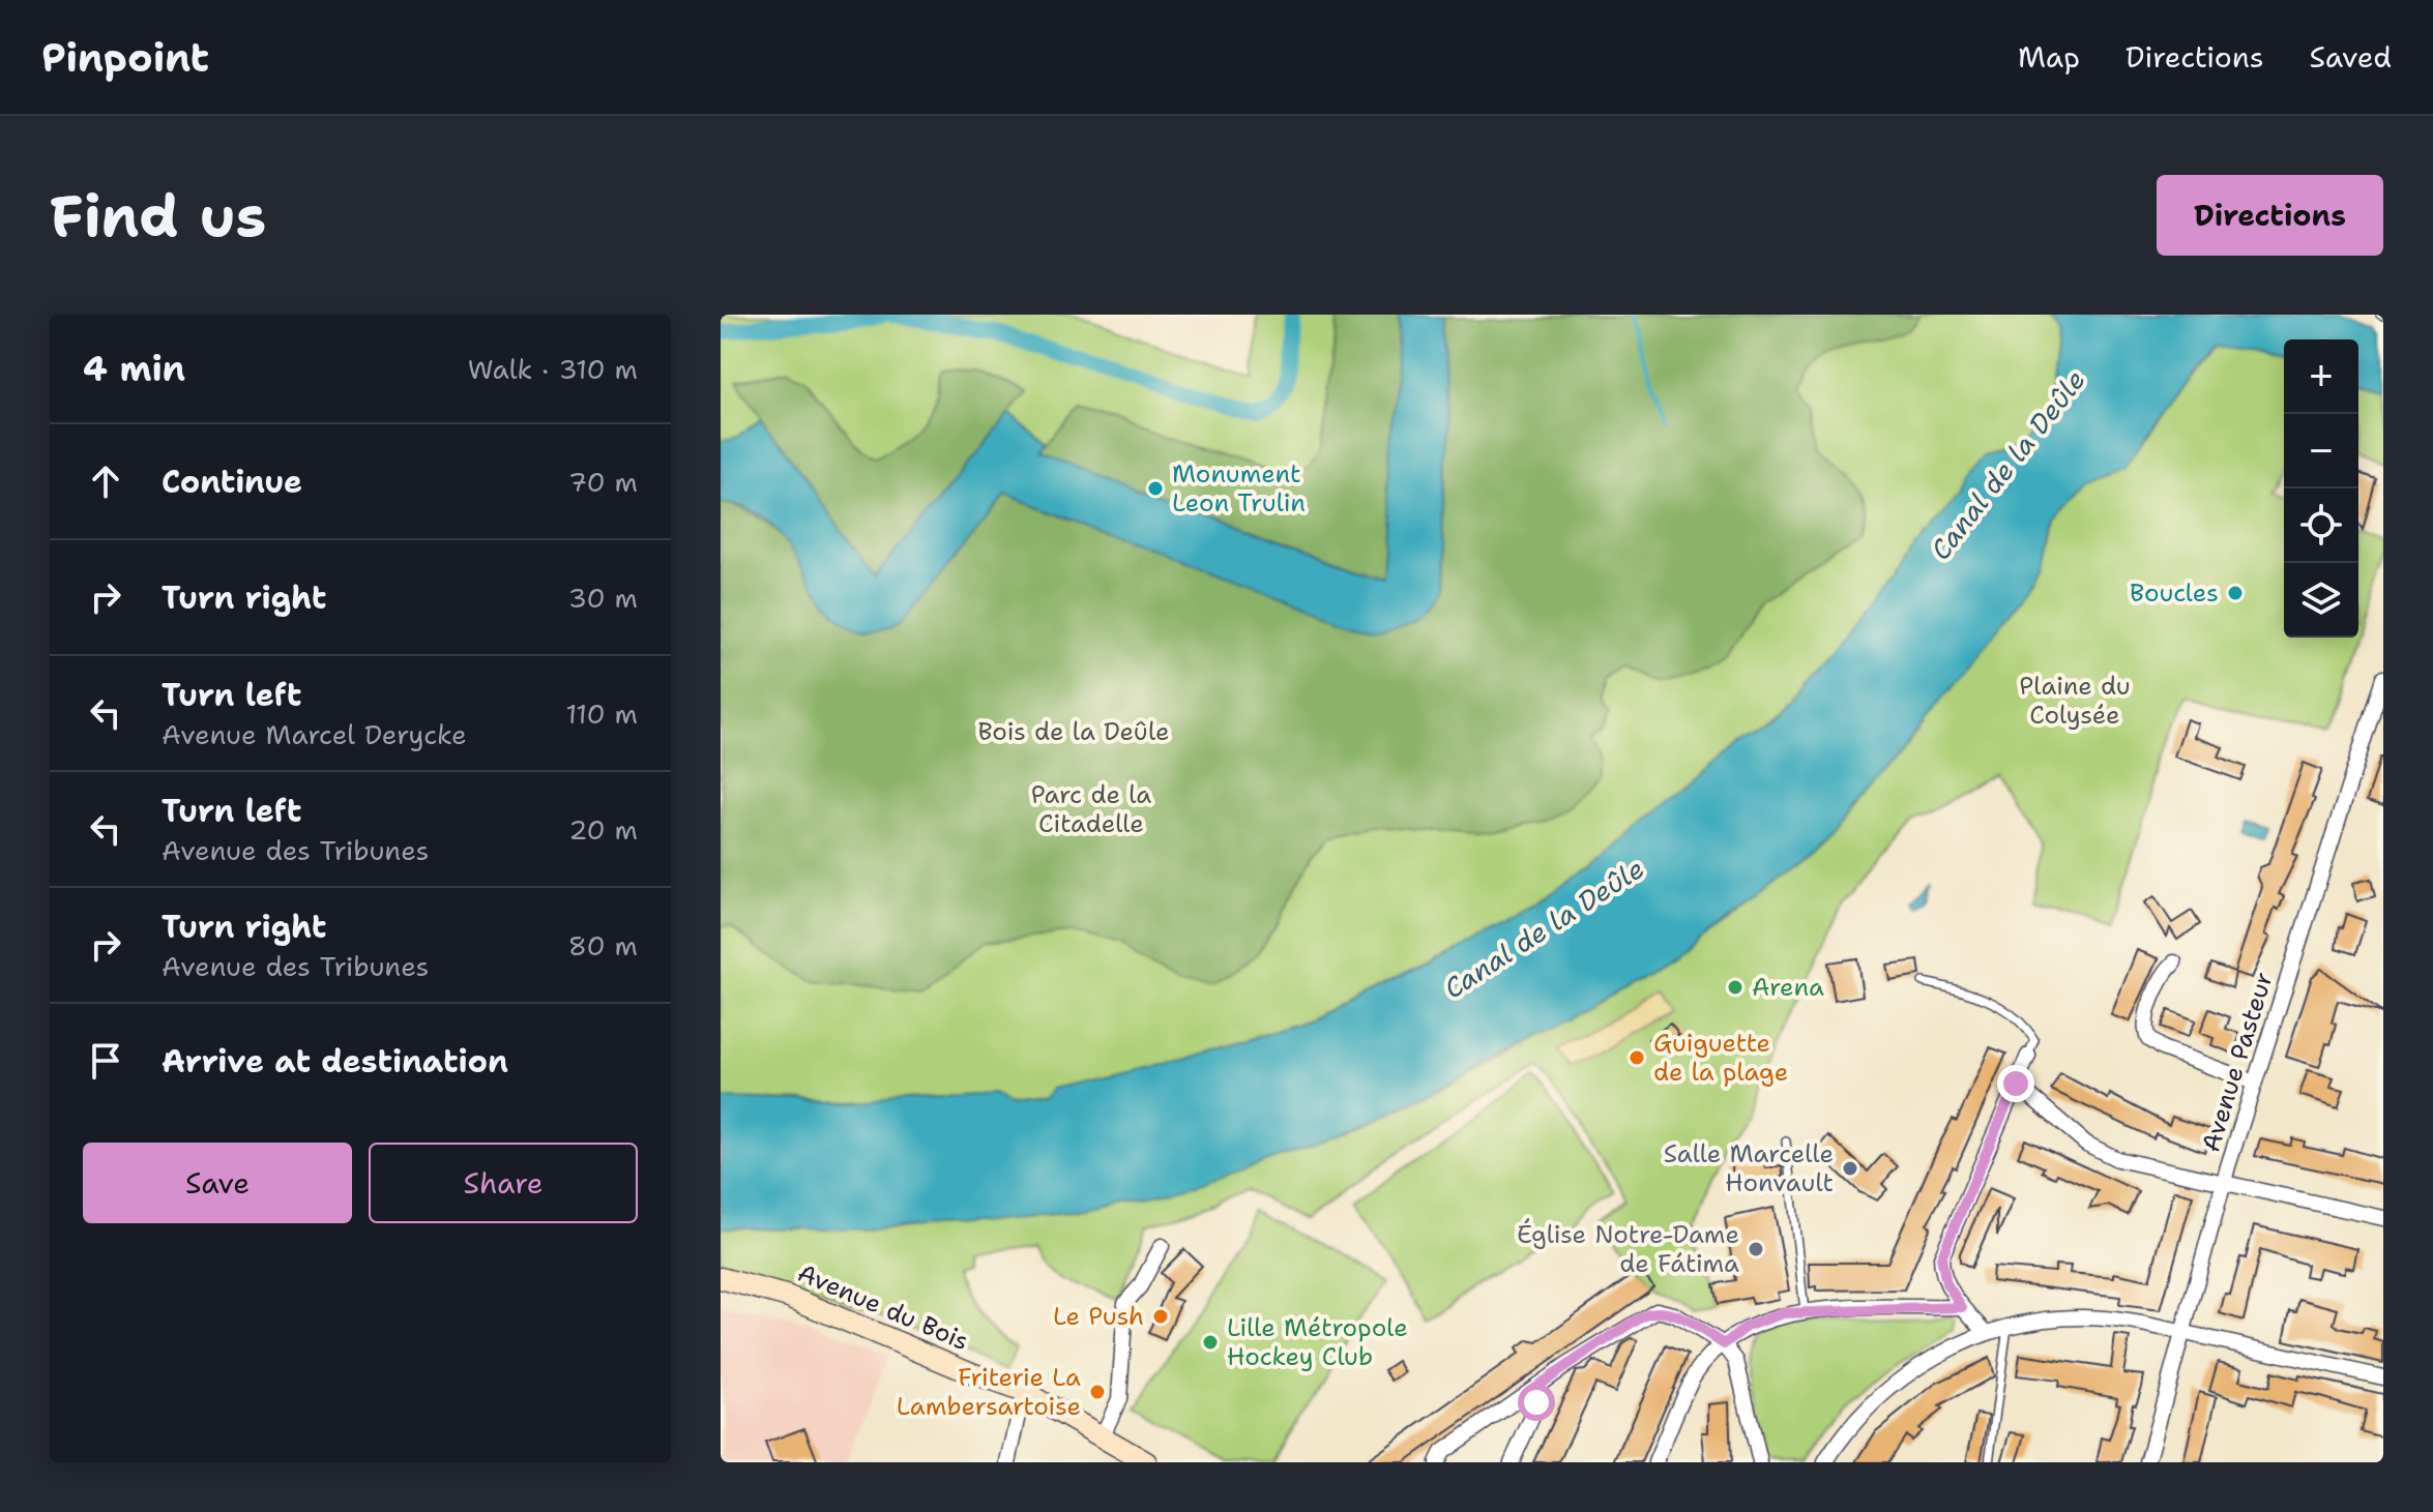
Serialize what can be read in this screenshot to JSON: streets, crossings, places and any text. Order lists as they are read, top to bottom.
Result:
{
  "streets": {
    "street": ["Avenue Pasteur", "Avenue du Bois"]
  },
  "water": ["Canal de la Deûle"],
  "parks": ["Plaine du Colysée", "Bois de la Deûle", "Parc de la Citadelle"],
  "places": [
    "Monument Leon Trulin",
    "Boucles",
    "Arena",
    "Guiguette de la plage",
    "Salle Marcelle Honvault",
    "Église Notre-Dame de Fátima",
    "Le Push",
    "Lille Métropole Hockey Club",
    "Friterie La Lambersartoise"
  ],
  "page": {
    "header": "Pinpoint",
    "nav": ["Map", "Directions", "Saved"],
    "buttons": [
      "Directions",
      ["Save", "Share"]
    ],
    "title": "Find us",
    "heading": ["4 min", "Walk · 310 m"],
    "map_buttons": ["+", "−"],
    "list": [
      ["Continue", "70 m"],
      ["Turn right", "30 m"],
      ["Turn left", "Avenue Marcel Derycke", "110 m"],
      ["Turn left", "Avenue des Tribunes", "20 m"],
      ["Turn right", "Avenue des Tribunes", "80 m"],
      "Arrive at destination"
    ]
  }
}
